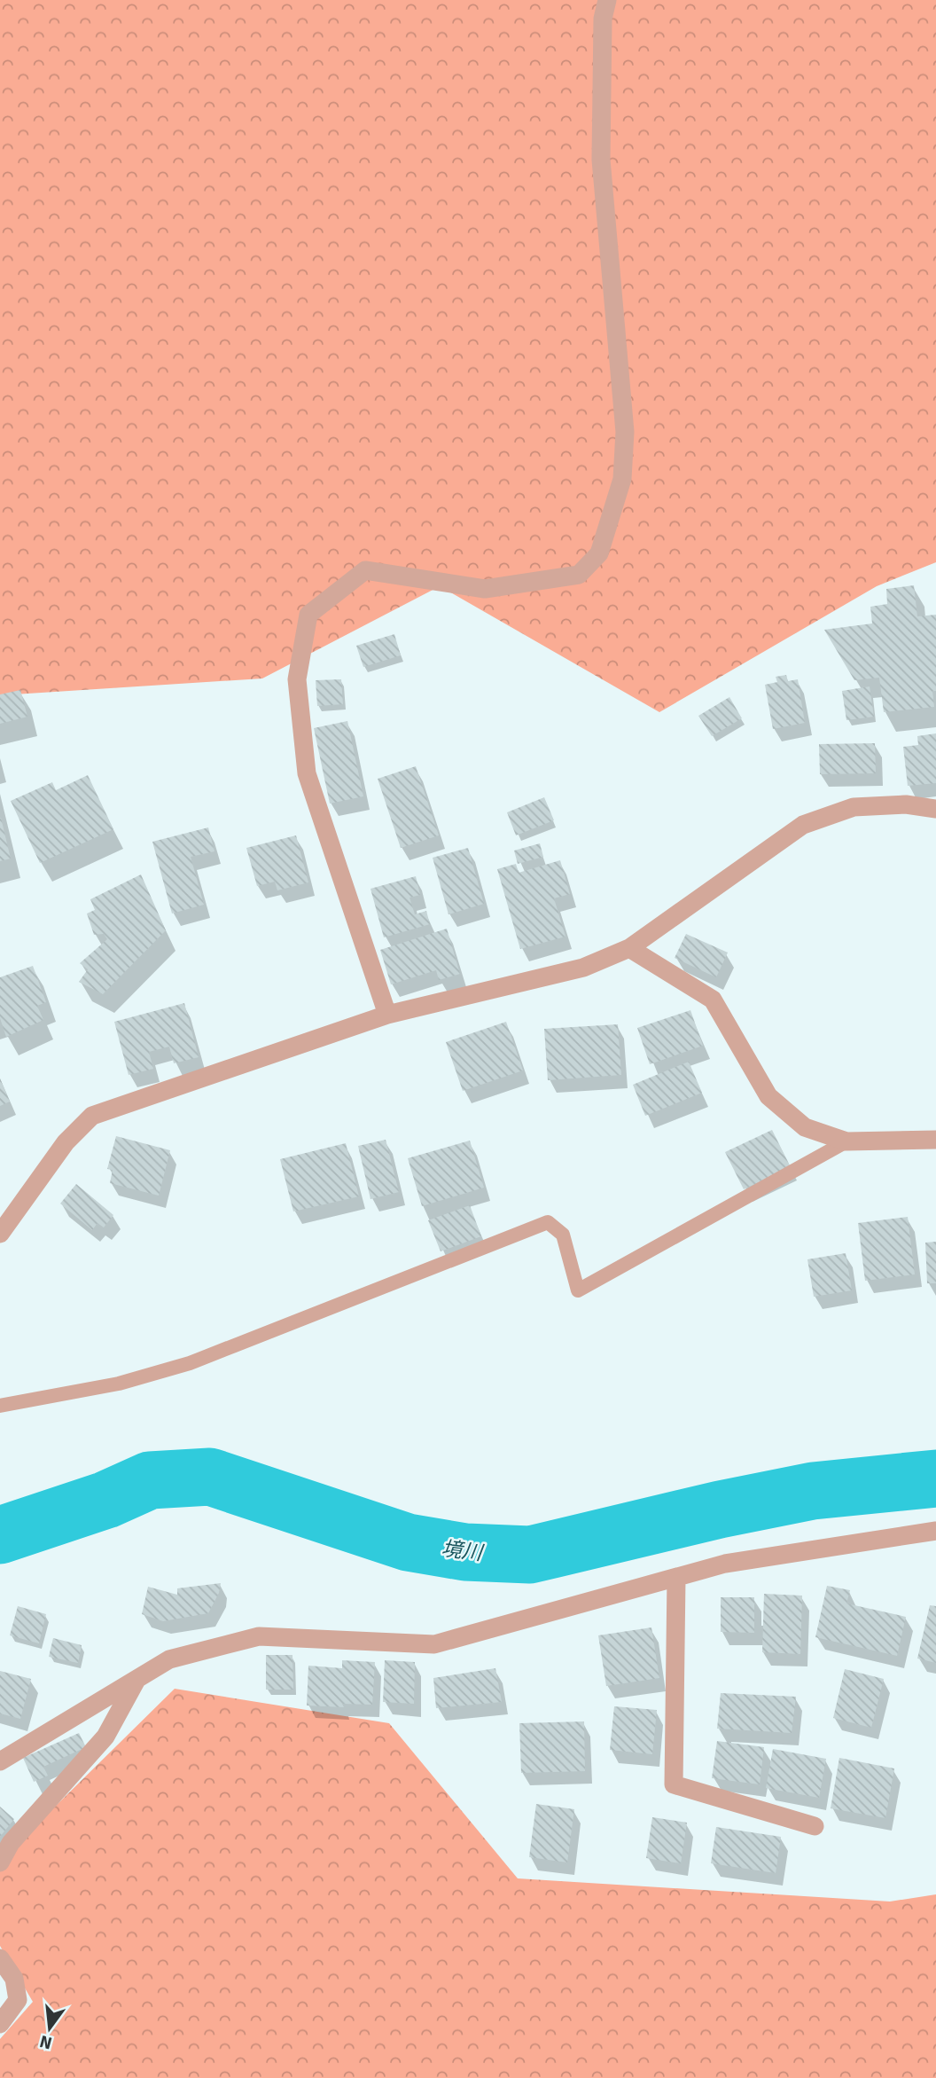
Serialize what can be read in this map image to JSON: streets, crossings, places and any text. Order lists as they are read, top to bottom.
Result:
{
  "water": ["境川"],
  "north": "bottom"
}
